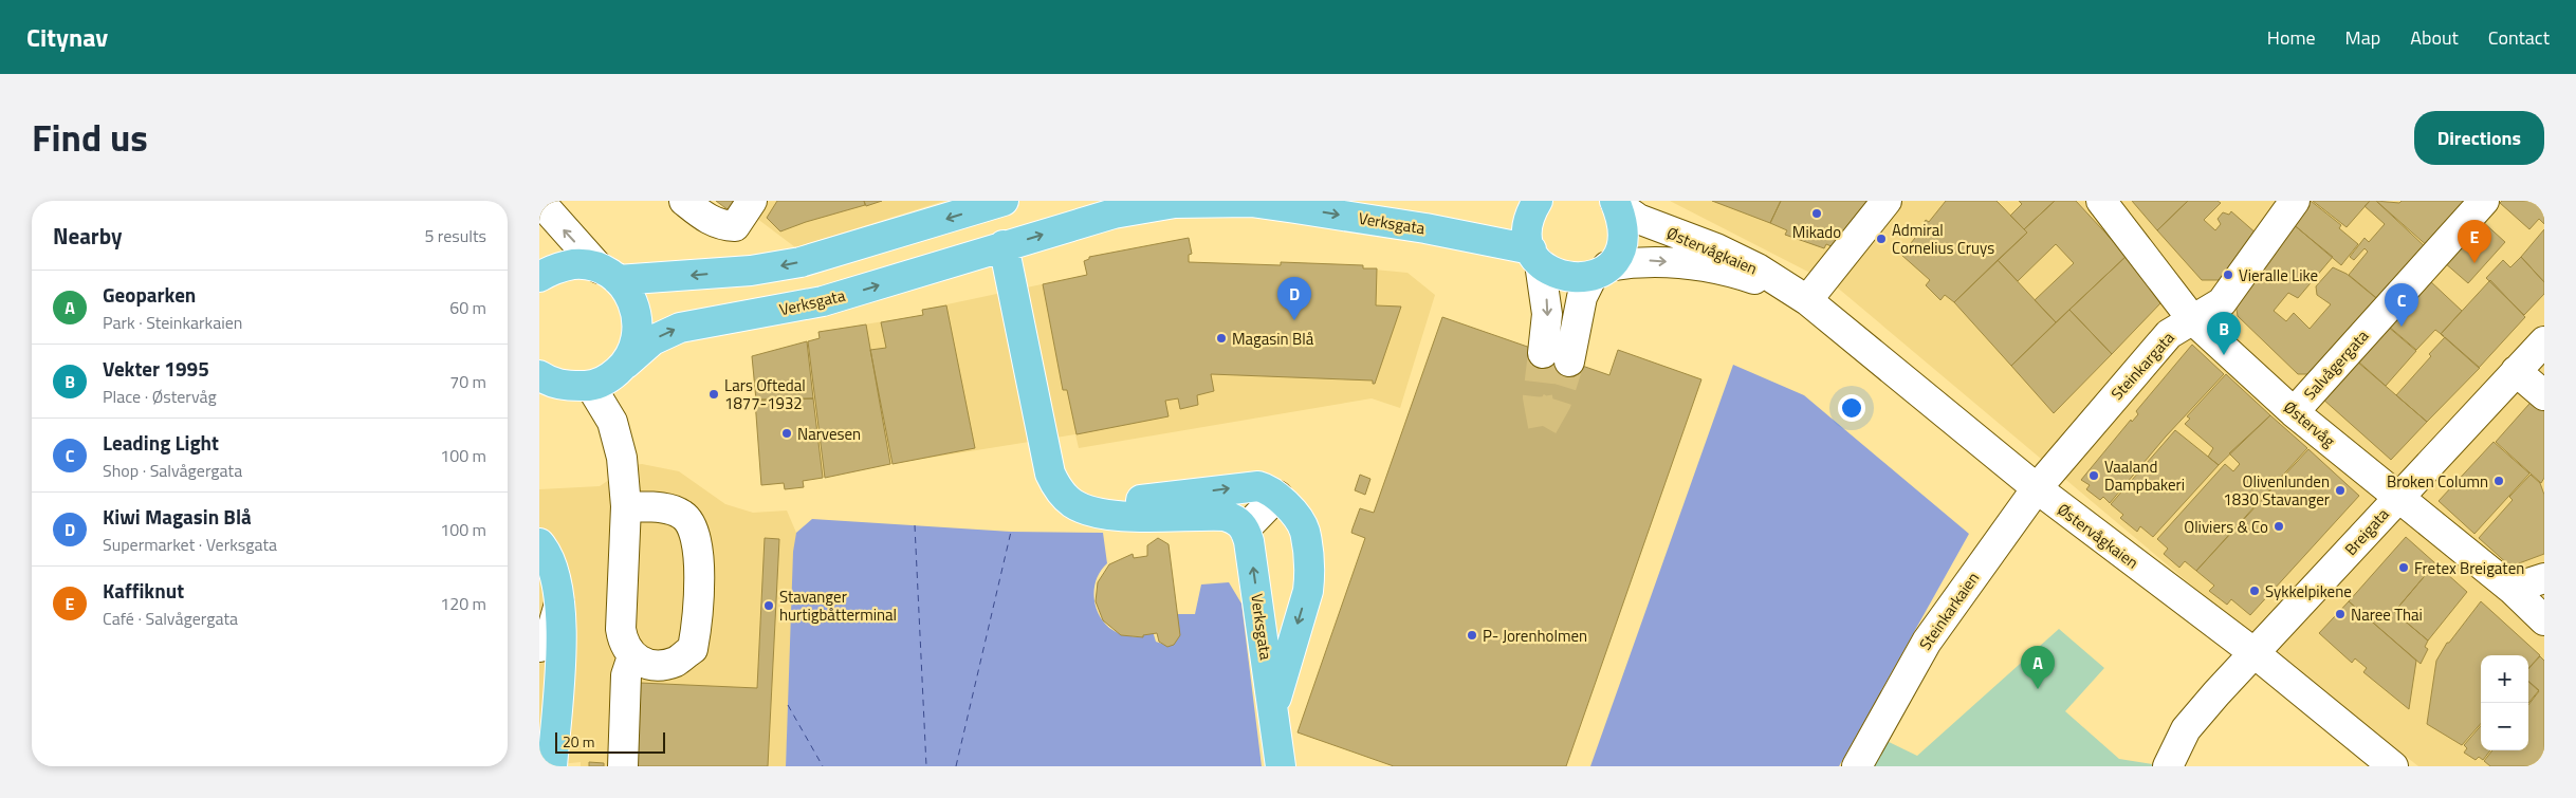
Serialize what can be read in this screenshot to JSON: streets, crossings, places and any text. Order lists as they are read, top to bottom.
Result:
{
  "streets": {
    "main road": ["Verksgata"],
    "street": [
      "Østervågkaien",
      "Salvågergata",
      "Steinkargata",
      "Østervåg",
      "Breigata",
      "Steinkarkaien"
    ]
  },
  "crossings": [
    ["Verksgata", "Østervågkaien"],
    ["Østervågkaien", "Breigata"],
    ["Østervågkaien", "Steinkarkaien"],
    ["Salvågergata", "Østervåg"],
    ["Steinkargata", "Østervåg"],
    ["Steinkargata", "Steinkarkaien"],
    ["Østervåg", "Breigata"]
  ],
  "places": [
    "Mikado",
    "Admiral Cornelius Cruys",
    "Vieralle Like",
    "Magasin Blå",
    "Lars Oftedal 1877-1932",
    "Narvesen",
    "Vaaland Dampbakeri",
    "Broken Column",
    "Olivenlunden 1830 Stavanger",
    "Oliviers & Co",
    "Fretex Breigaten",
    "Sykkelpikene",
    "Stavanger hurtigbåtterminal",
    "Naree Thai",
    "P- Jorenholmen"
  ],
  "scale_bar": "20 m",
  "page": {
    "header": "Citynav",
    "nav": [
      "Home",
      "Map",
      "About",
      "Contact"
    ],
    "title": "Find us",
    "buttons": "Directions",
    "heading": ["Nearby", "5 results"],
    "pins": [
      "E",
      "D",
      "C",
      "B",
      "A"
    ],
    "list": [
      {
        "mark": "A",
        "name": "Geoparken",
        "note": "Park · Steinkarkaien",
        "value": "60 m"
      },
      {
        "mark": "B",
        "name": "Vekter 1995",
        "note": "Place · Østervåg",
        "value": "70 m"
      },
      {
        "mark": "C",
        "name": "Leading Light",
        "note": "Shop · Salvågergata",
        "value": "100 m"
      },
      {
        "mark": "D",
        "name": "Kiwi Magasin Blå",
        "note": "Supermarket · Verksgata",
        "value": "100 m"
      },
      {
        "mark": "E",
        "name": "Kaffiknut",
        "note": "Café · Salvågergata",
        "value": "120 m"
      }
    ],
    "map_buttons": ["+", "−"],
    "scale": "20 m"
  }
}
